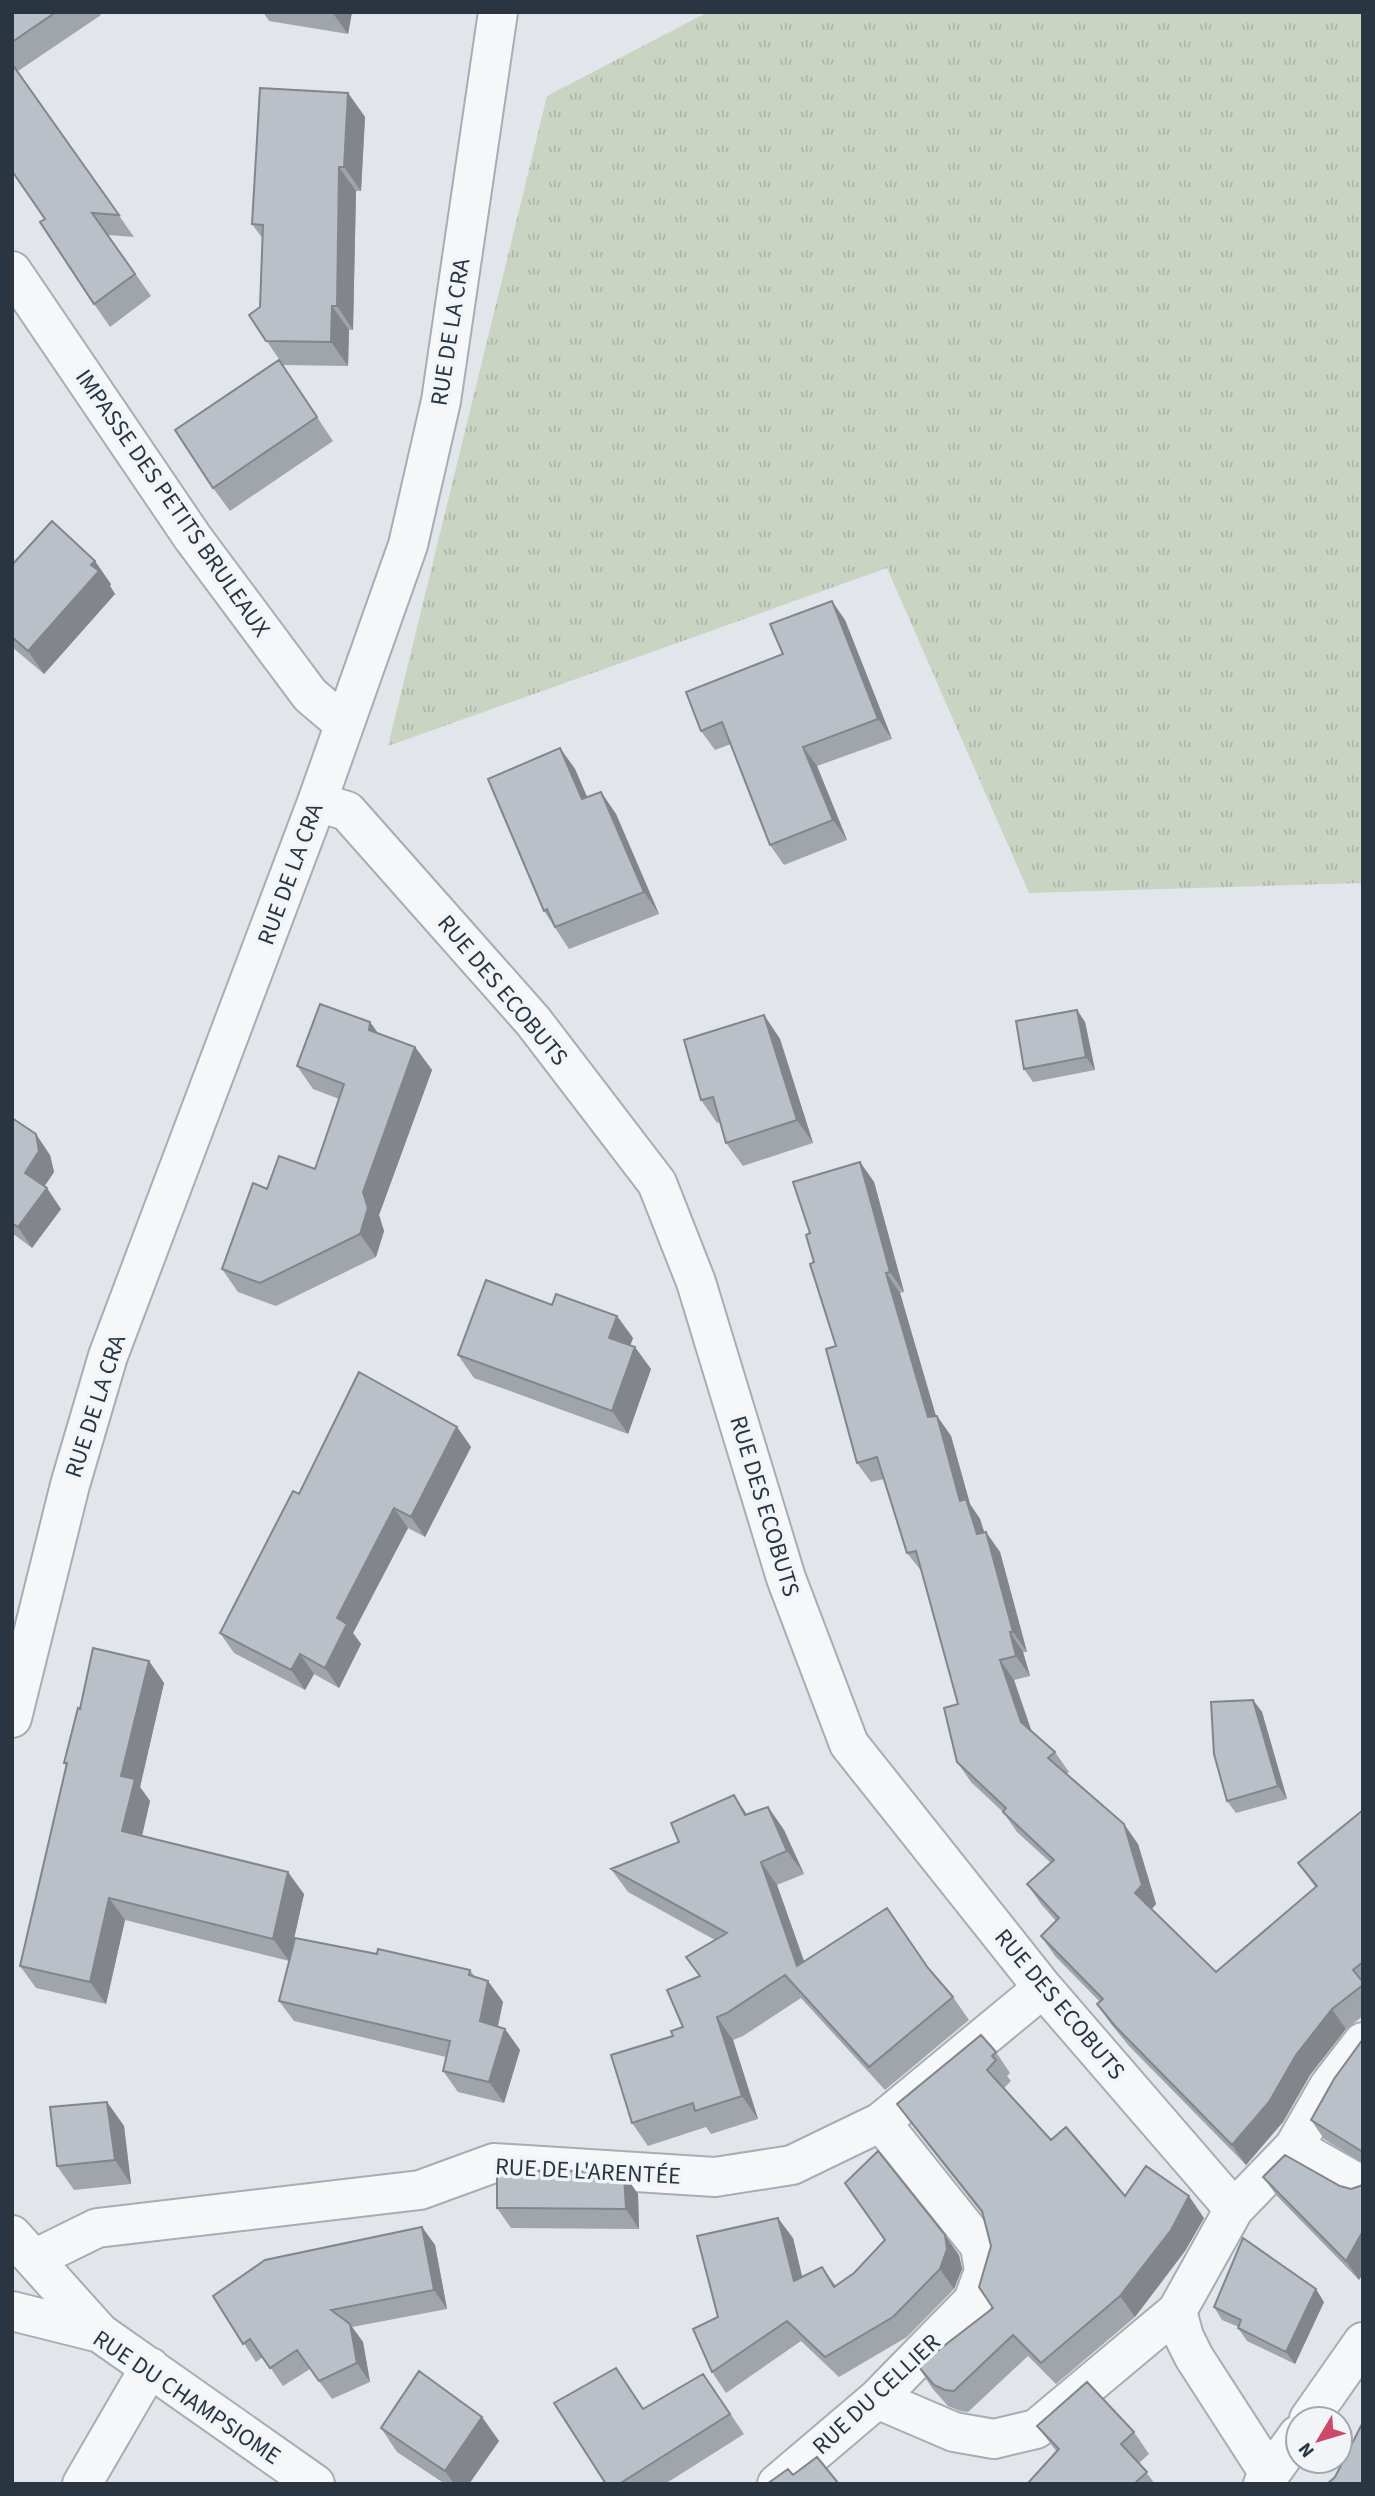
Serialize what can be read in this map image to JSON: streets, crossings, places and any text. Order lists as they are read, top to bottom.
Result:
{
  "streets": {
    "street": [
      "RUE DE LA CRA",
      "IMPASSE DES PETITS BRULEAUX",
      "RUE DES ECOBUTS",
      "RUE DE L'ARENTÉE",
      "RUE DU CELLIER",
      "RUE DU CHAMPSIOME"
    ]
  },
  "crossings": [
    ["RUE DE LA CRA", "IMPASSE DES PETITS BRULEAUX"],
    ["RUE DE LA CRA", "RUE DES ECOBUTS"],
    ["RUE DES ECOBUTS", "RUE DE L'ARENTÉE"],
    ["RUE DE L'ARENTÉE", "RUE DU CELLIER"]
  ],
  "north": "bottom left"
}
